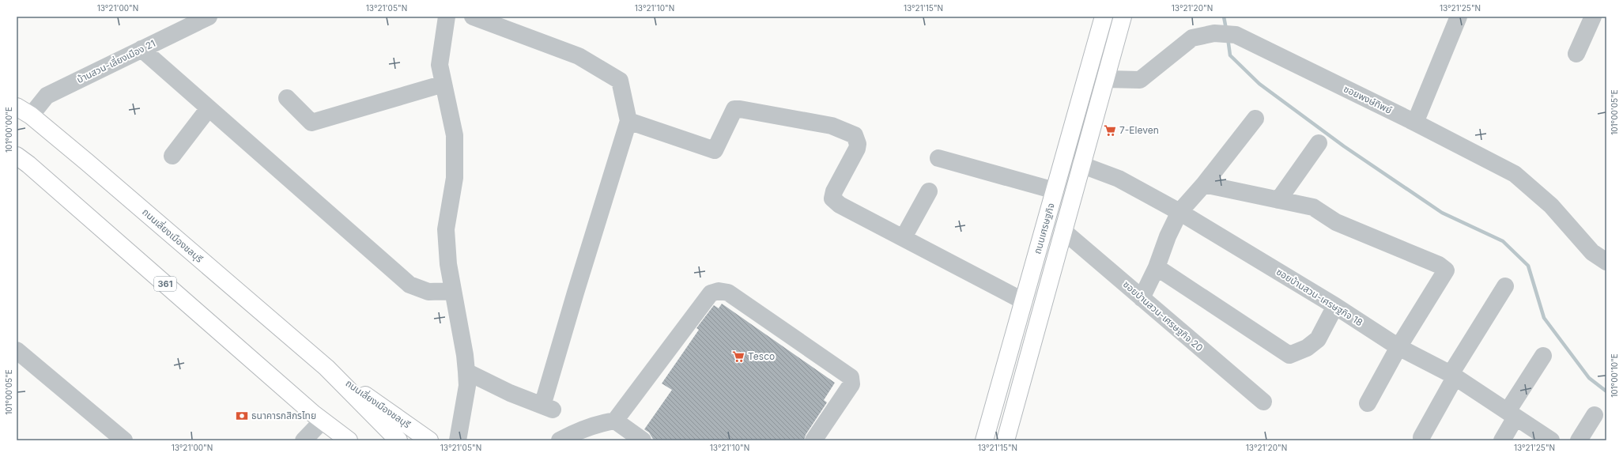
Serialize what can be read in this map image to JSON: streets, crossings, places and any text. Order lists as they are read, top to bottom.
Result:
{
  "streets": {
    "main road": ["ถนนเศรษฐกิจ", "ถนนเลี่ยงเมืองชลบุรี", "361"],
    "street": [
      "บ้านสวน-เลี่ยงเมือง 21",
      "ซอยพงษ์ทิพย์",
      "ซอยบ้านสวน-เศรษฐกิจ 18",
      "ซอยบ้านสวน-เศรษฐกิจ 20"
    ]
  },
  "crossings": [
    ["บ้านสวน-เลี่ยงเมือง 21", "ถนนเลี่ยงเมืองชลบุรี"],
    ["ซอยพงษ์ทิพย์", "ถนนเศรษฐกิจ"],
    ["ถนนเศรษฐกิจ", "ซอยบ้านสวน-เศรษฐกิจ 18"],
    ["ถนนเศรษฐกิจ", "ซอยบ้านสวน-เศรษฐกิจ 20"]
  ],
  "places": {
    "supermarket": ["7-Eleven", "Tesco"],
    "bank": ["ธนาคารกสิกรไทย"]
  },
  "coordinates": [
    "13°21'00\"N",
    "13°21'05\"N",
    "13°21'10\"N",
    "13°21'15\"N",
    "13°21'20\"N",
    "13°21'25\"N",
    "101°00'05\"E",
    "101°00'00\"E",
    "101°00'10\"E"
  ]
}
